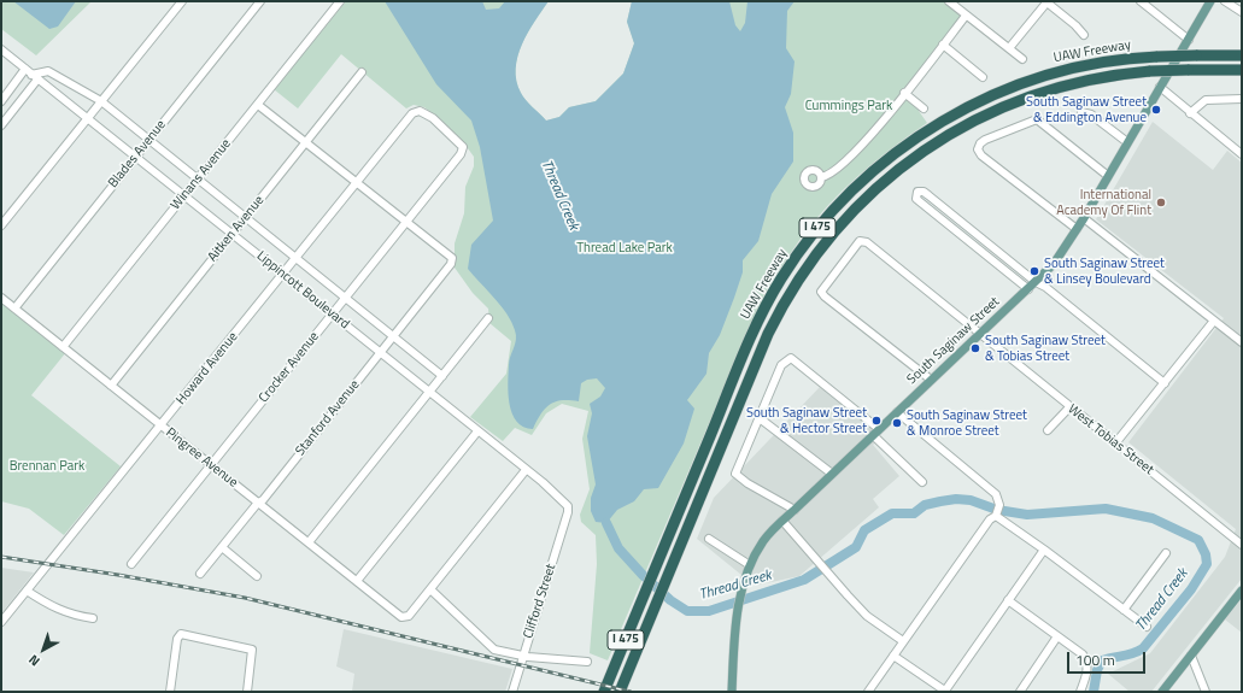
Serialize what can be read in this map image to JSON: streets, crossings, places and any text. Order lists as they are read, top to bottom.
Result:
{
  "streets": {
    "highway": ["UAW Freeway", "I 475"],
    "main road": ["South Saginaw Street"],
    "street": [
      "Blades Avenue",
      "Winans Avenue",
      "Aitken Avenue",
      "Lippincott Boulevard",
      "Crocker Avenue",
      "Howard Avenue",
      "Stanford Avenue",
      "West Tobias Street",
      "Pingree Avenue",
      "Clifford Street"
    ]
  },
  "crossings": [
    ["Blades Avenue", "Lippincott Boulevard"],
    ["Blades Avenue", "Pingree Avenue"],
    ["Winans Avenue", "Lippincott Boulevard"],
    ["Winans Avenue", "Pingree Avenue"],
    ["Aitken Avenue", "Lippincott Boulevard"],
    ["Aitken Avenue", "Pingree Avenue"],
    ["Lippincott Boulevard", "Crocker Avenue"],
    ["Lippincott Boulevard", "Howard Avenue"],
    ["Lippincott Boulevard", "Stanford Avenue"],
    ["Lippincott Boulevard", "Clifford Street"],
    ["South Saginaw Street", "West Tobias Street"],
    ["Crocker Avenue", "Howard Avenue"],
    ["Crocker Avenue", "Stanford Avenue"],
    ["Crocker Avenue", "Pingree Avenue"],
    ["Howard Avenue", "Pingree Avenue"],
    ["Stanford Avenue", "Pingree Avenue"]
  ],
  "water": ["Thread Creek"],
  "parks": ["Cummings Park", "Thread Lake Park", "Brennan Park"],
  "places": [
    "South Saginaw Street & Eddington Avenue",
    "International Academy Of Flint",
    "South Saginaw Street & Linsey Boulevard",
    "South Saginaw Street & Tobias Street",
    "South Saginaw Street & Hector Street",
    "South Saginaw Street & Monroe Street"
  ],
  "scale_bar": "100 m",
  "north": "bottom left"
}
